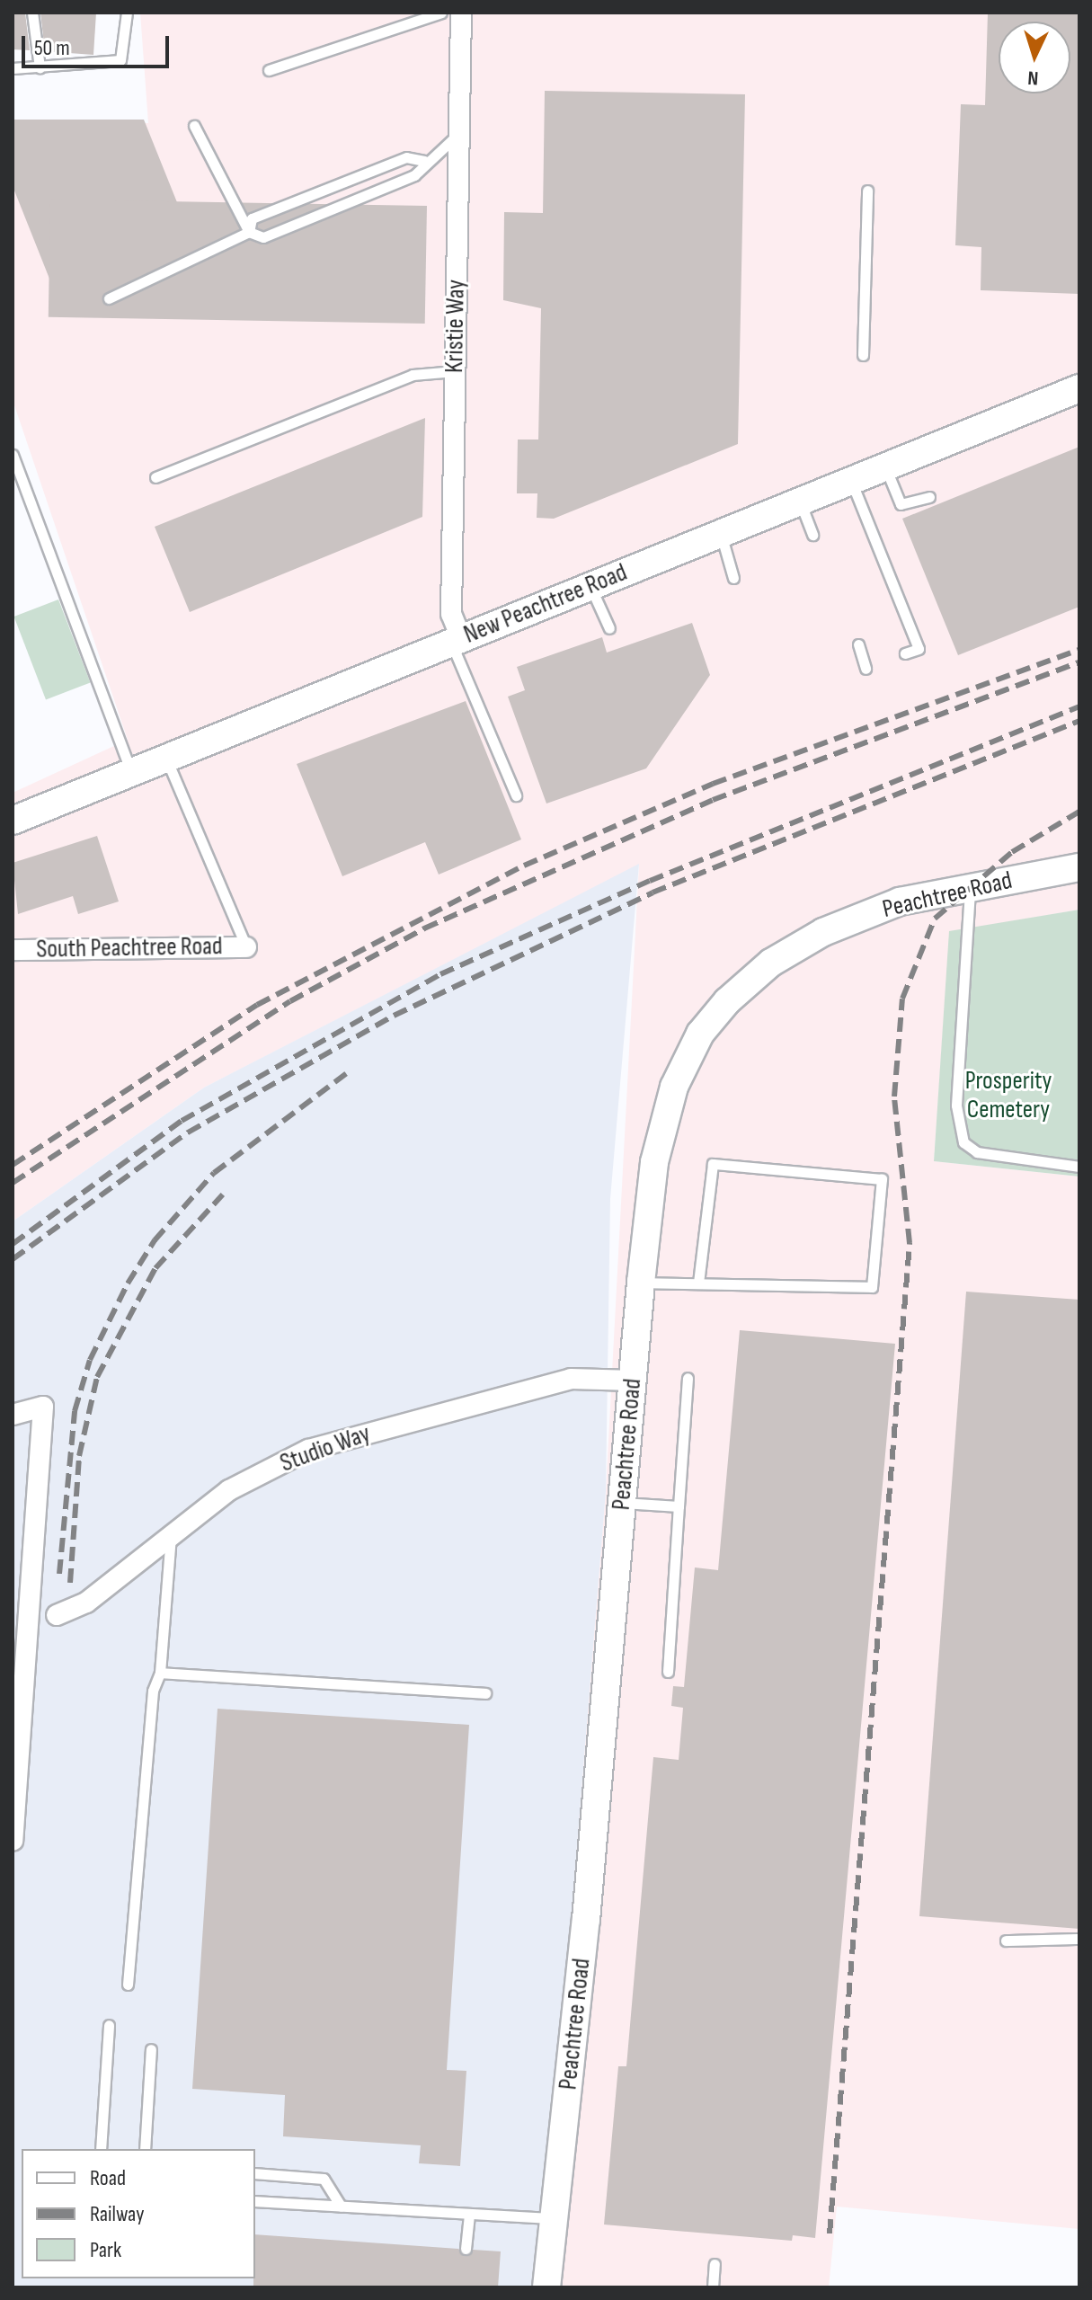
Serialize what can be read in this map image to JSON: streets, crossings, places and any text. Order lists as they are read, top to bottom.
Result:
{
  "streets": {
    "street": [
      "Kristie Way",
      "New Peachtree Road",
      "Peachtree Road",
      "South Peachtree Road",
      "Studio Way"
    ]
  },
  "crossings": [
    ["Kristie Way", "New Peachtree Road"],
    ["Peachtree Road", "Studio Way"]
  ],
  "parks": ["Prosperity Cemetery"],
  "legend": ["Road", "Railway", "Park"],
  "scale_bar": "50 m",
  "north": "bottom"
}
